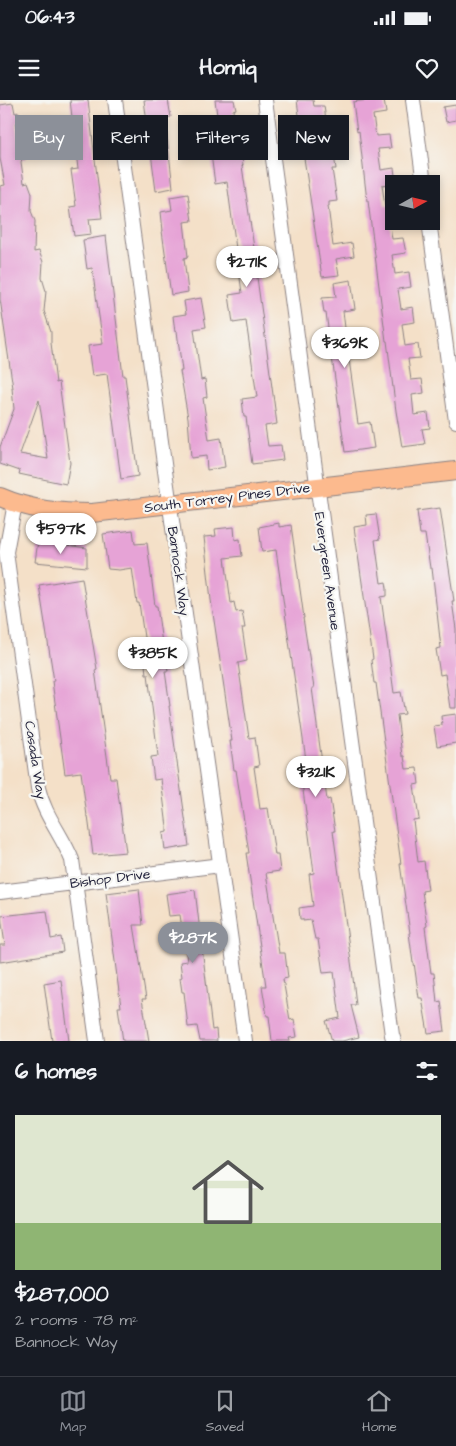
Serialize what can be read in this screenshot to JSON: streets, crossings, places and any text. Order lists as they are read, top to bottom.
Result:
{
  "streets": {
    "main road": ["South Torrey Pines Drive"],
    "street": [
      "Bannock Way",
      "Evergreen Avenue",
      "Casada Way",
      "Bishop Drive"
    ]
  },
  "crossings": [
    ["South Torrey Pines Drive", "Bannock Way"],
    ["South Torrey Pines Drive", "Evergreen Avenue"],
    ["South Torrey Pines Drive", "Casada Way"],
    ["Bannock Way", "Bishop Drive"],
    ["Casada Way", "Bishop Drive"]
  ],
  "north": "right",
  "page": {
    "status": "06:43",
    "header": "Homiq",
    "chip": [
      "Buy",
      "Rent",
      "Filters",
      "New"
    ],
    "price": [
      "$271K",
      "$369K",
      "$597K",
      "$385K",
      "$321K",
      "$287K"
    ],
    "heading": "6 homes",
    "list": [
      {
        "name": "$287,000",
        "note": "2 rooms · 78 m² · Bannock Way"
      }
    ],
    "tabs": ["Map", "Saved", "Home"]
  }
}
